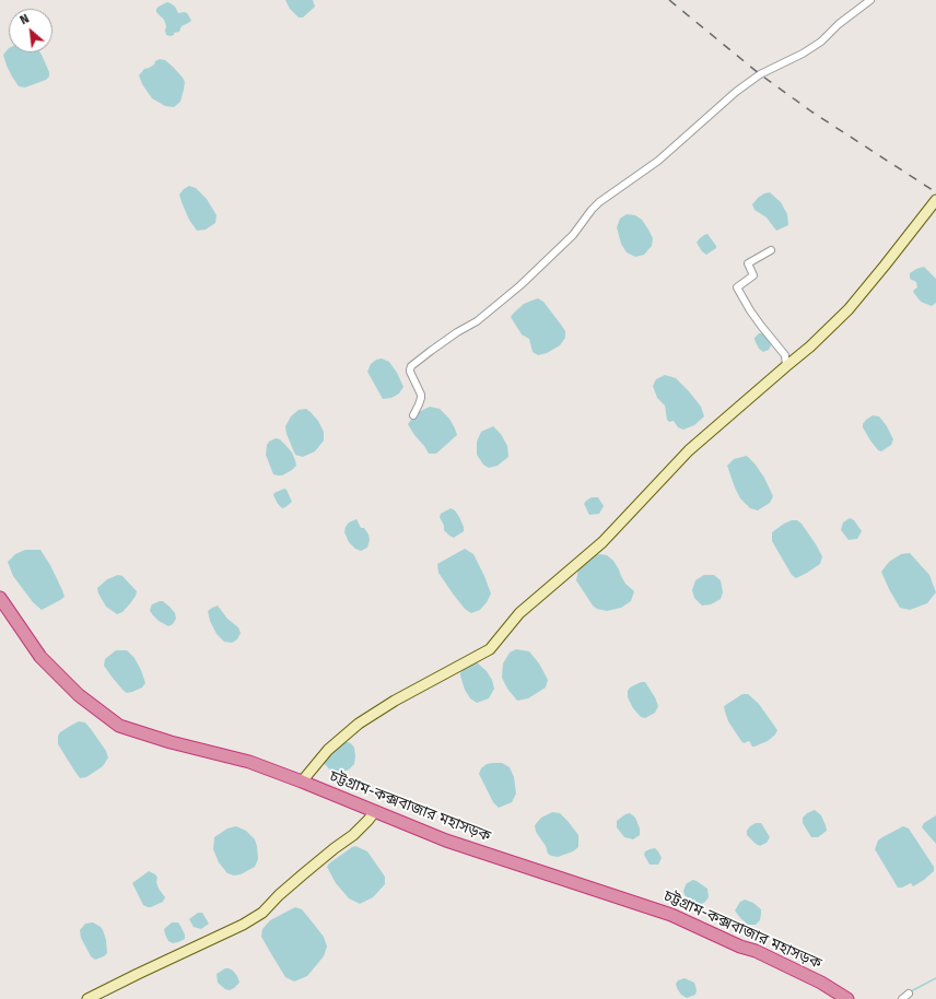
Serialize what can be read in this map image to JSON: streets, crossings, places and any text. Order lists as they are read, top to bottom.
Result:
{
  "streets": {
    "highway": ["চট্টগ্রাম-কক্সবাজার মহাসড়ক"]
  },
  "north": "top left"
}
